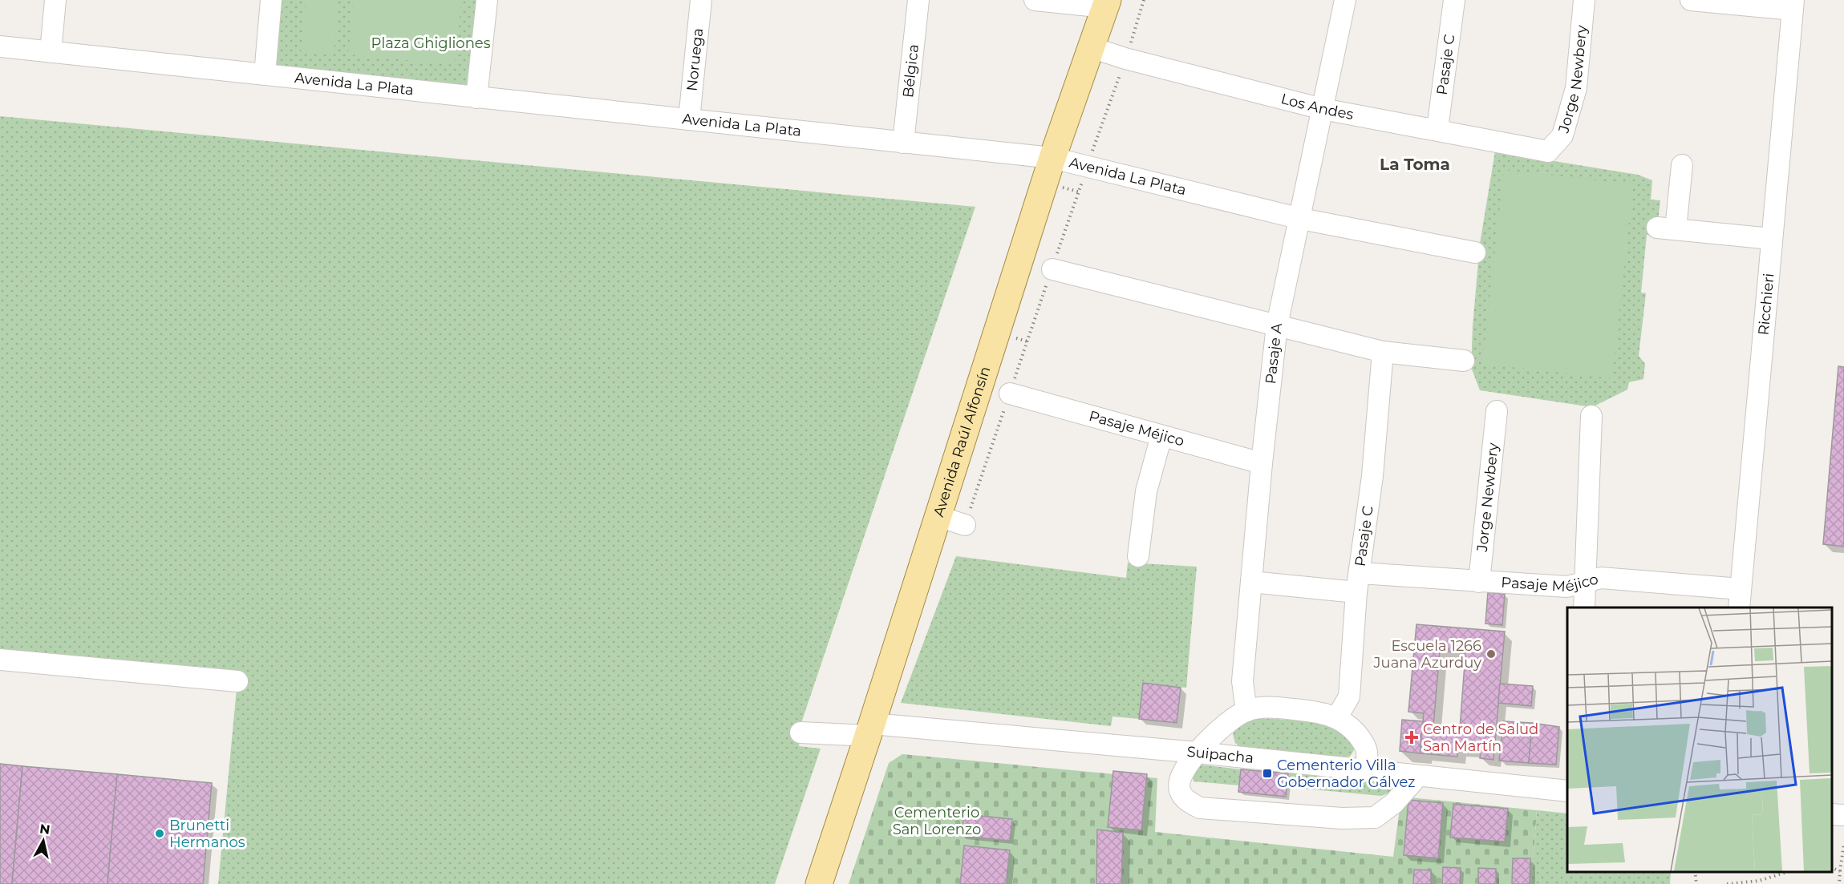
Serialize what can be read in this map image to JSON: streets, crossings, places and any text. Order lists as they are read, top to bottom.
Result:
{
  "streets": {
    "main road": ["Avenida Raúl Alfonsín"],
    "street": [
      "Noruega",
      "Pasaje C",
      "Bélgica",
      "Jorge Newbery",
      "Avenida La Plata",
      "Los Andes",
      "Ricchieri",
      "Pasaje A",
      "Pasaje Méjico",
      "Suipacha"
    ]
  },
  "crossings": [
    ["Noruega", "Avenida La Plata"],
    ["Pasaje C", "Los Andes"],
    ["Pasaje C", "Pasaje Méjico"],
    ["Bélgica", "Avenida La Plata"],
    ["Jorge Newbery", "Los Andes"],
    ["Jorge Newbery", "Pasaje Méjico"],
    ["Avenida La Plata", "Pasaje A"],
    ["Avenida La Plata", "Avenida Raúl Alfonsín"],
    ["Los Andes", "Pasaje A"],
    ["Los Andes", "Avenida Raúl Alfonsín"],
    ["Ricchieri", "Pasaje Méjico"],
    ["Pasaje A", "Pasaje Méjico"],
    ["Avenida Raúl Alfonsín", "Suipacha"]
  ],
  "districts": ["La Toma"],
  "parks": ["Plaza Ghigliones", "Cementerio San Lorenzo"],
  "places": {
    "other": ["Escuela 1266 Juana Azurduy", "Brunetti Hermanos"],
    "health": ["Centro de Salud San Martín"],
    "transit": ["Cementerio Villa Gobernador Gálvez"]
  },
  "north": "top"
}
